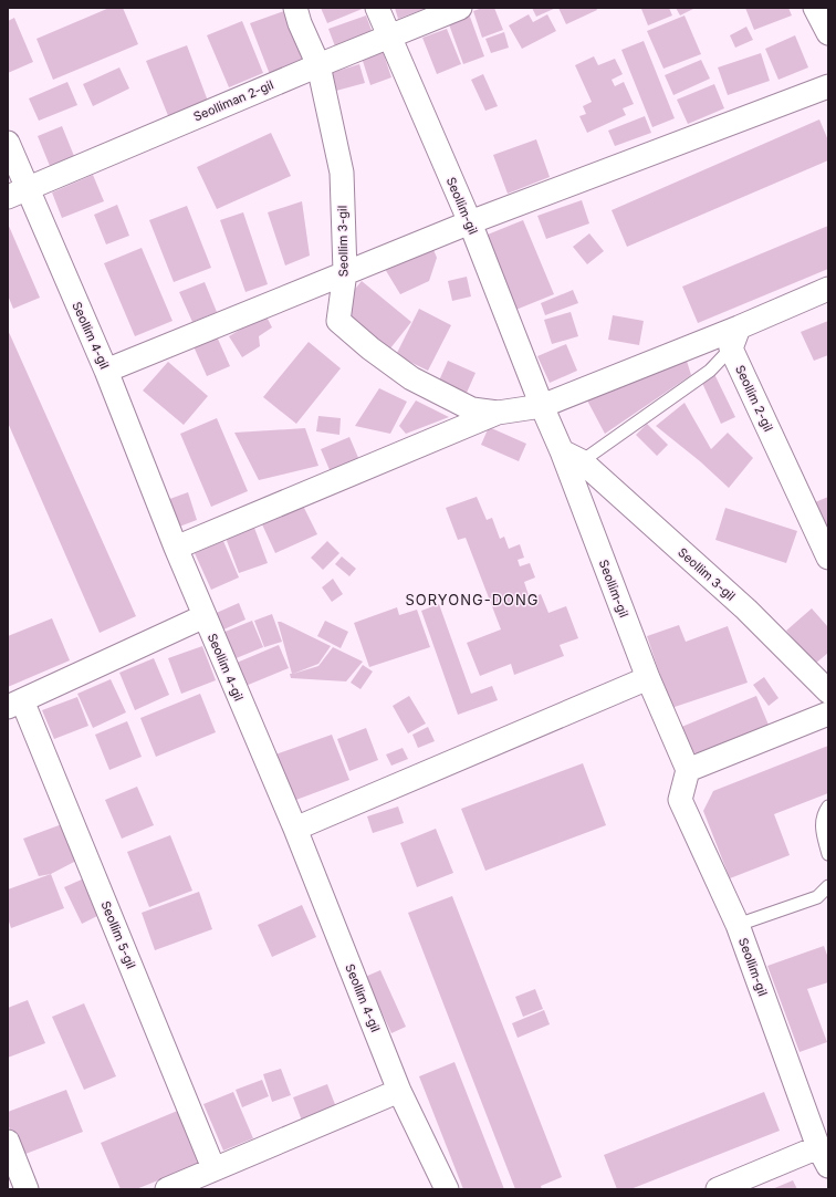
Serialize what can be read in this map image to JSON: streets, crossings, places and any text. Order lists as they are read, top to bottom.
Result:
{
  "streets": {
    "street": [
      "Seolliman 2-gil",
      "Seollim-gil",
      "Seollim 3-gil",
      "Seollim 4-gil",
      "Seollim 2-gil",
      "Seollim 5-gil"
    ]
  },
  "crossings": [
    ["Seolliman 2-gil", "Seollim-gil"],
    ["Seolliman 2-gil", "Seollim 3-gil"],
    ["Seolliman 2-gil", "Seollim 4-gil"],
    ["Seollim-gil", "Seollim 3-gil"]
  ],
  "districts": ["SORYONG-DONG"]
}
